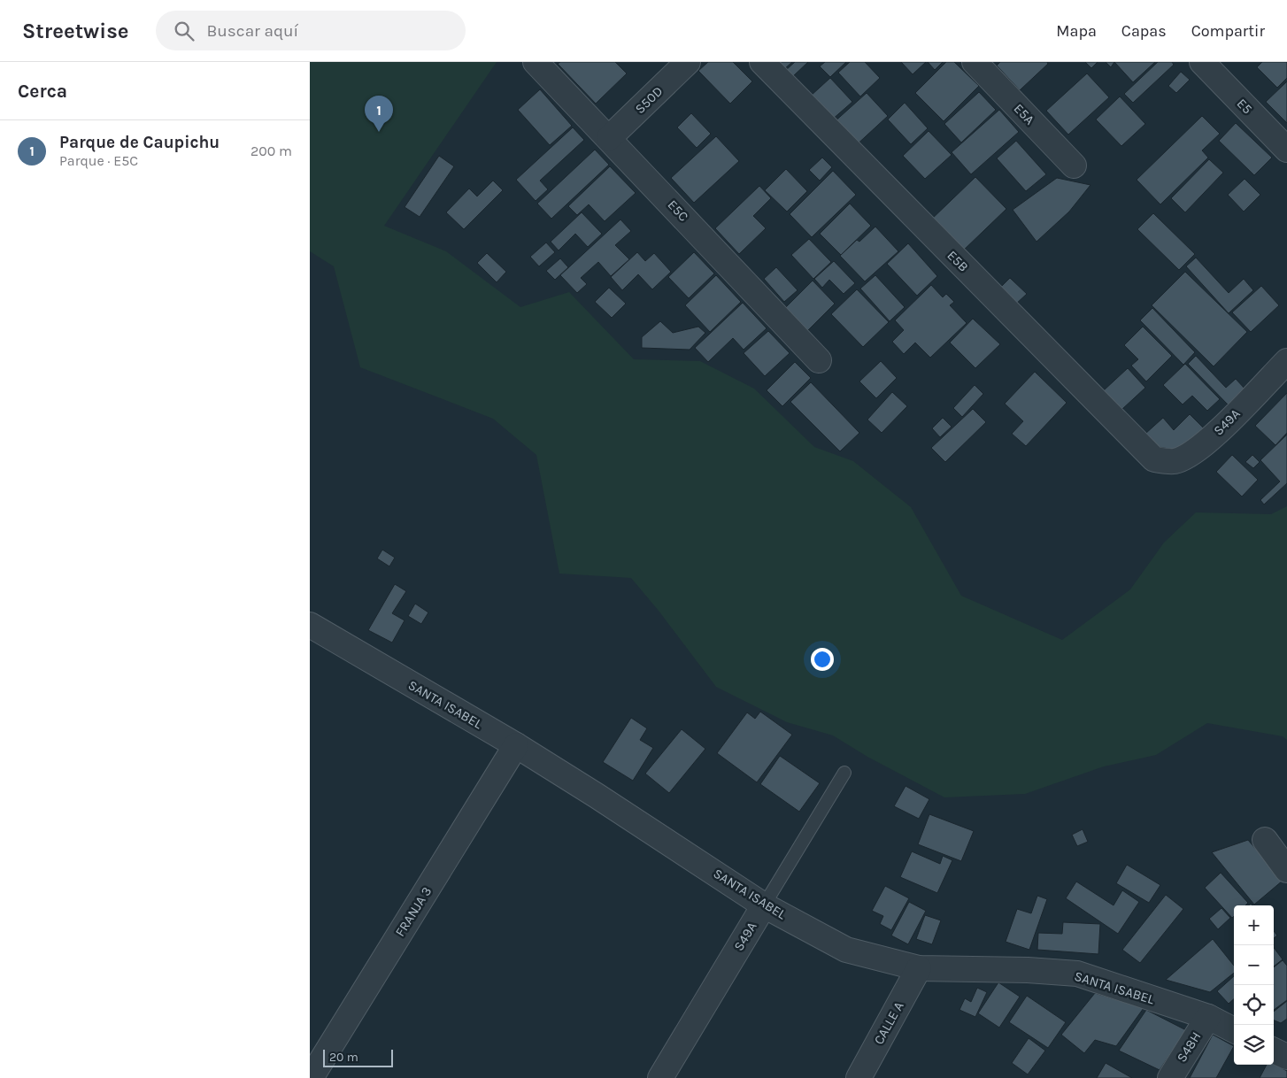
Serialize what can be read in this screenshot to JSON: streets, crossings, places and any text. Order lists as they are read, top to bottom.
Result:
{
  "streets": {
    "street": [
      "S50D",
      "E5",
      "E5A",
      "E5C",
      "E5B",
      "S49A",
      "SANTA ISABEL",
      "FRANJA 3",
      "CALLE A",
      "S48H"
    ]
  },
  "crossings": [
    ["S50D", "E5C"],
    ["E5B", "S49A"],
    ["S49A", "SANTA ISABEL"],
    ["SANTA ISABEL", "FRANJA 3"],
    ["SANTA ISABEL", "CALLE A"],
    ["SANTA ISABEL", "S48H"]
  ],
  "scale_bar": "20 m",
  "page": {
    "header": "Streetwise",
    "search": "Buscar aquí",
    "nav": ["Mapa", "Capas", "Compartir"],
    "heading": "Cerca",
    "pins": "1",
    "list": [
      {
        "mark": "1",
        "name": "Parque de Caupichu",
        "note": "Parque · E5C",
        "value": "200 m"
      }
    ],
    "map_buttons": ["+", "−"],
    "scale": "20 m"
  }
}
